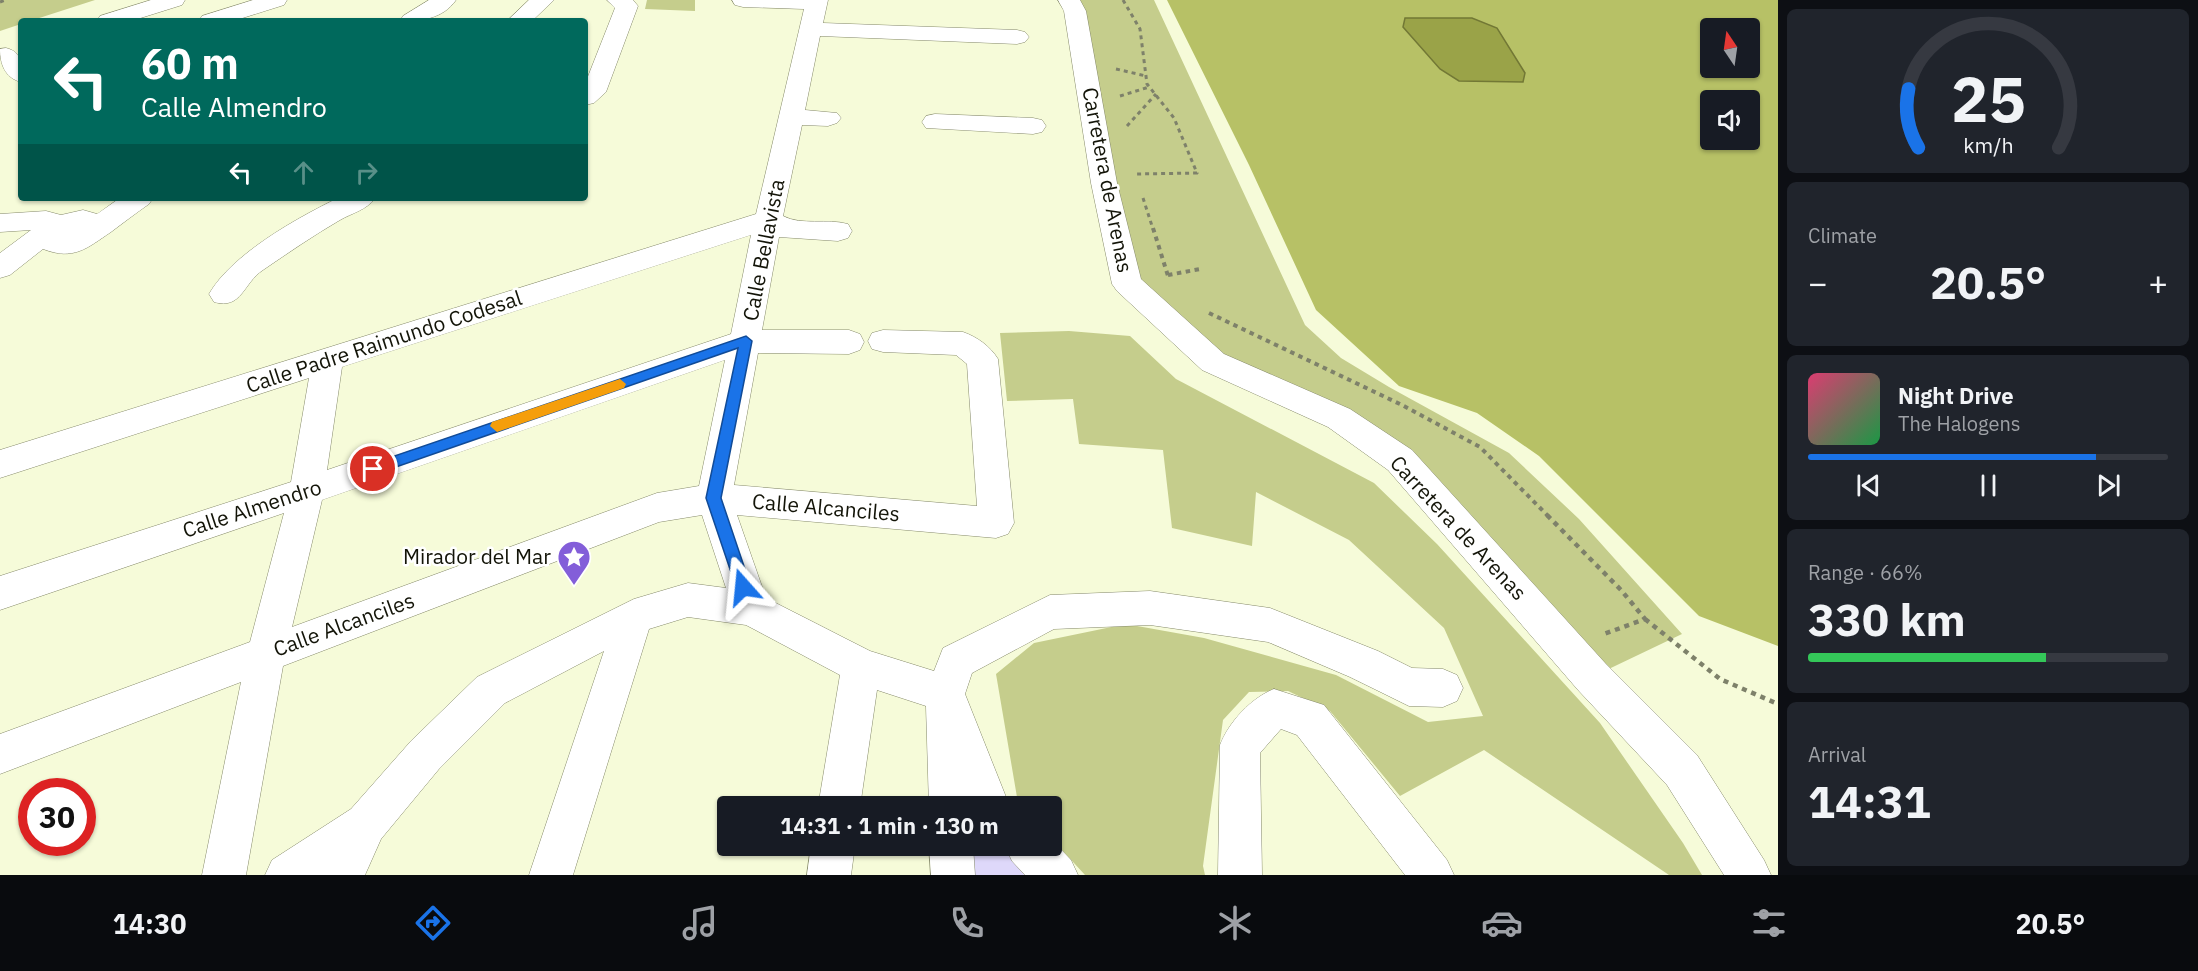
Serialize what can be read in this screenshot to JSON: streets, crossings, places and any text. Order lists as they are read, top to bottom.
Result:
{
  "streets": {
    "street": [
      "Carretera de Arenas",
      "Calle Bellavista",
      "Calle Padre Raimundo Codesal",
      "Calle Alcanciles",
      "Calle Almendro"
    ]
  },
  "crossings": [
    ["Calle Bellavista", "Calle Padre Raimundo Codesal"],
    ["Calle Bellavista", "Calle Alcanciles"],
    ["Calle Bellavista", "Calle Almendro"]
  ],
  "places": {
    "place": ["Mirador del Mar"]
  },
  "north": "top",
  "page": {
    "turn": ["60 m", "Calle Almendro"],
    "tile": [
      "Climate",
      ["Range · 66%", "330 km"],
      ["Arrival", "14:31"]
    ],
    "heat": ["−", "20.5°", "+"],
    "song": ["Night Drive", "The Halogens"],
    "limit": "30",
    "trip": "14:31 · 1 min · 130 m",
    "tabs": ["14:30", "20.5°"],
    "gauge": ["25", "km/h"]
  }
}
